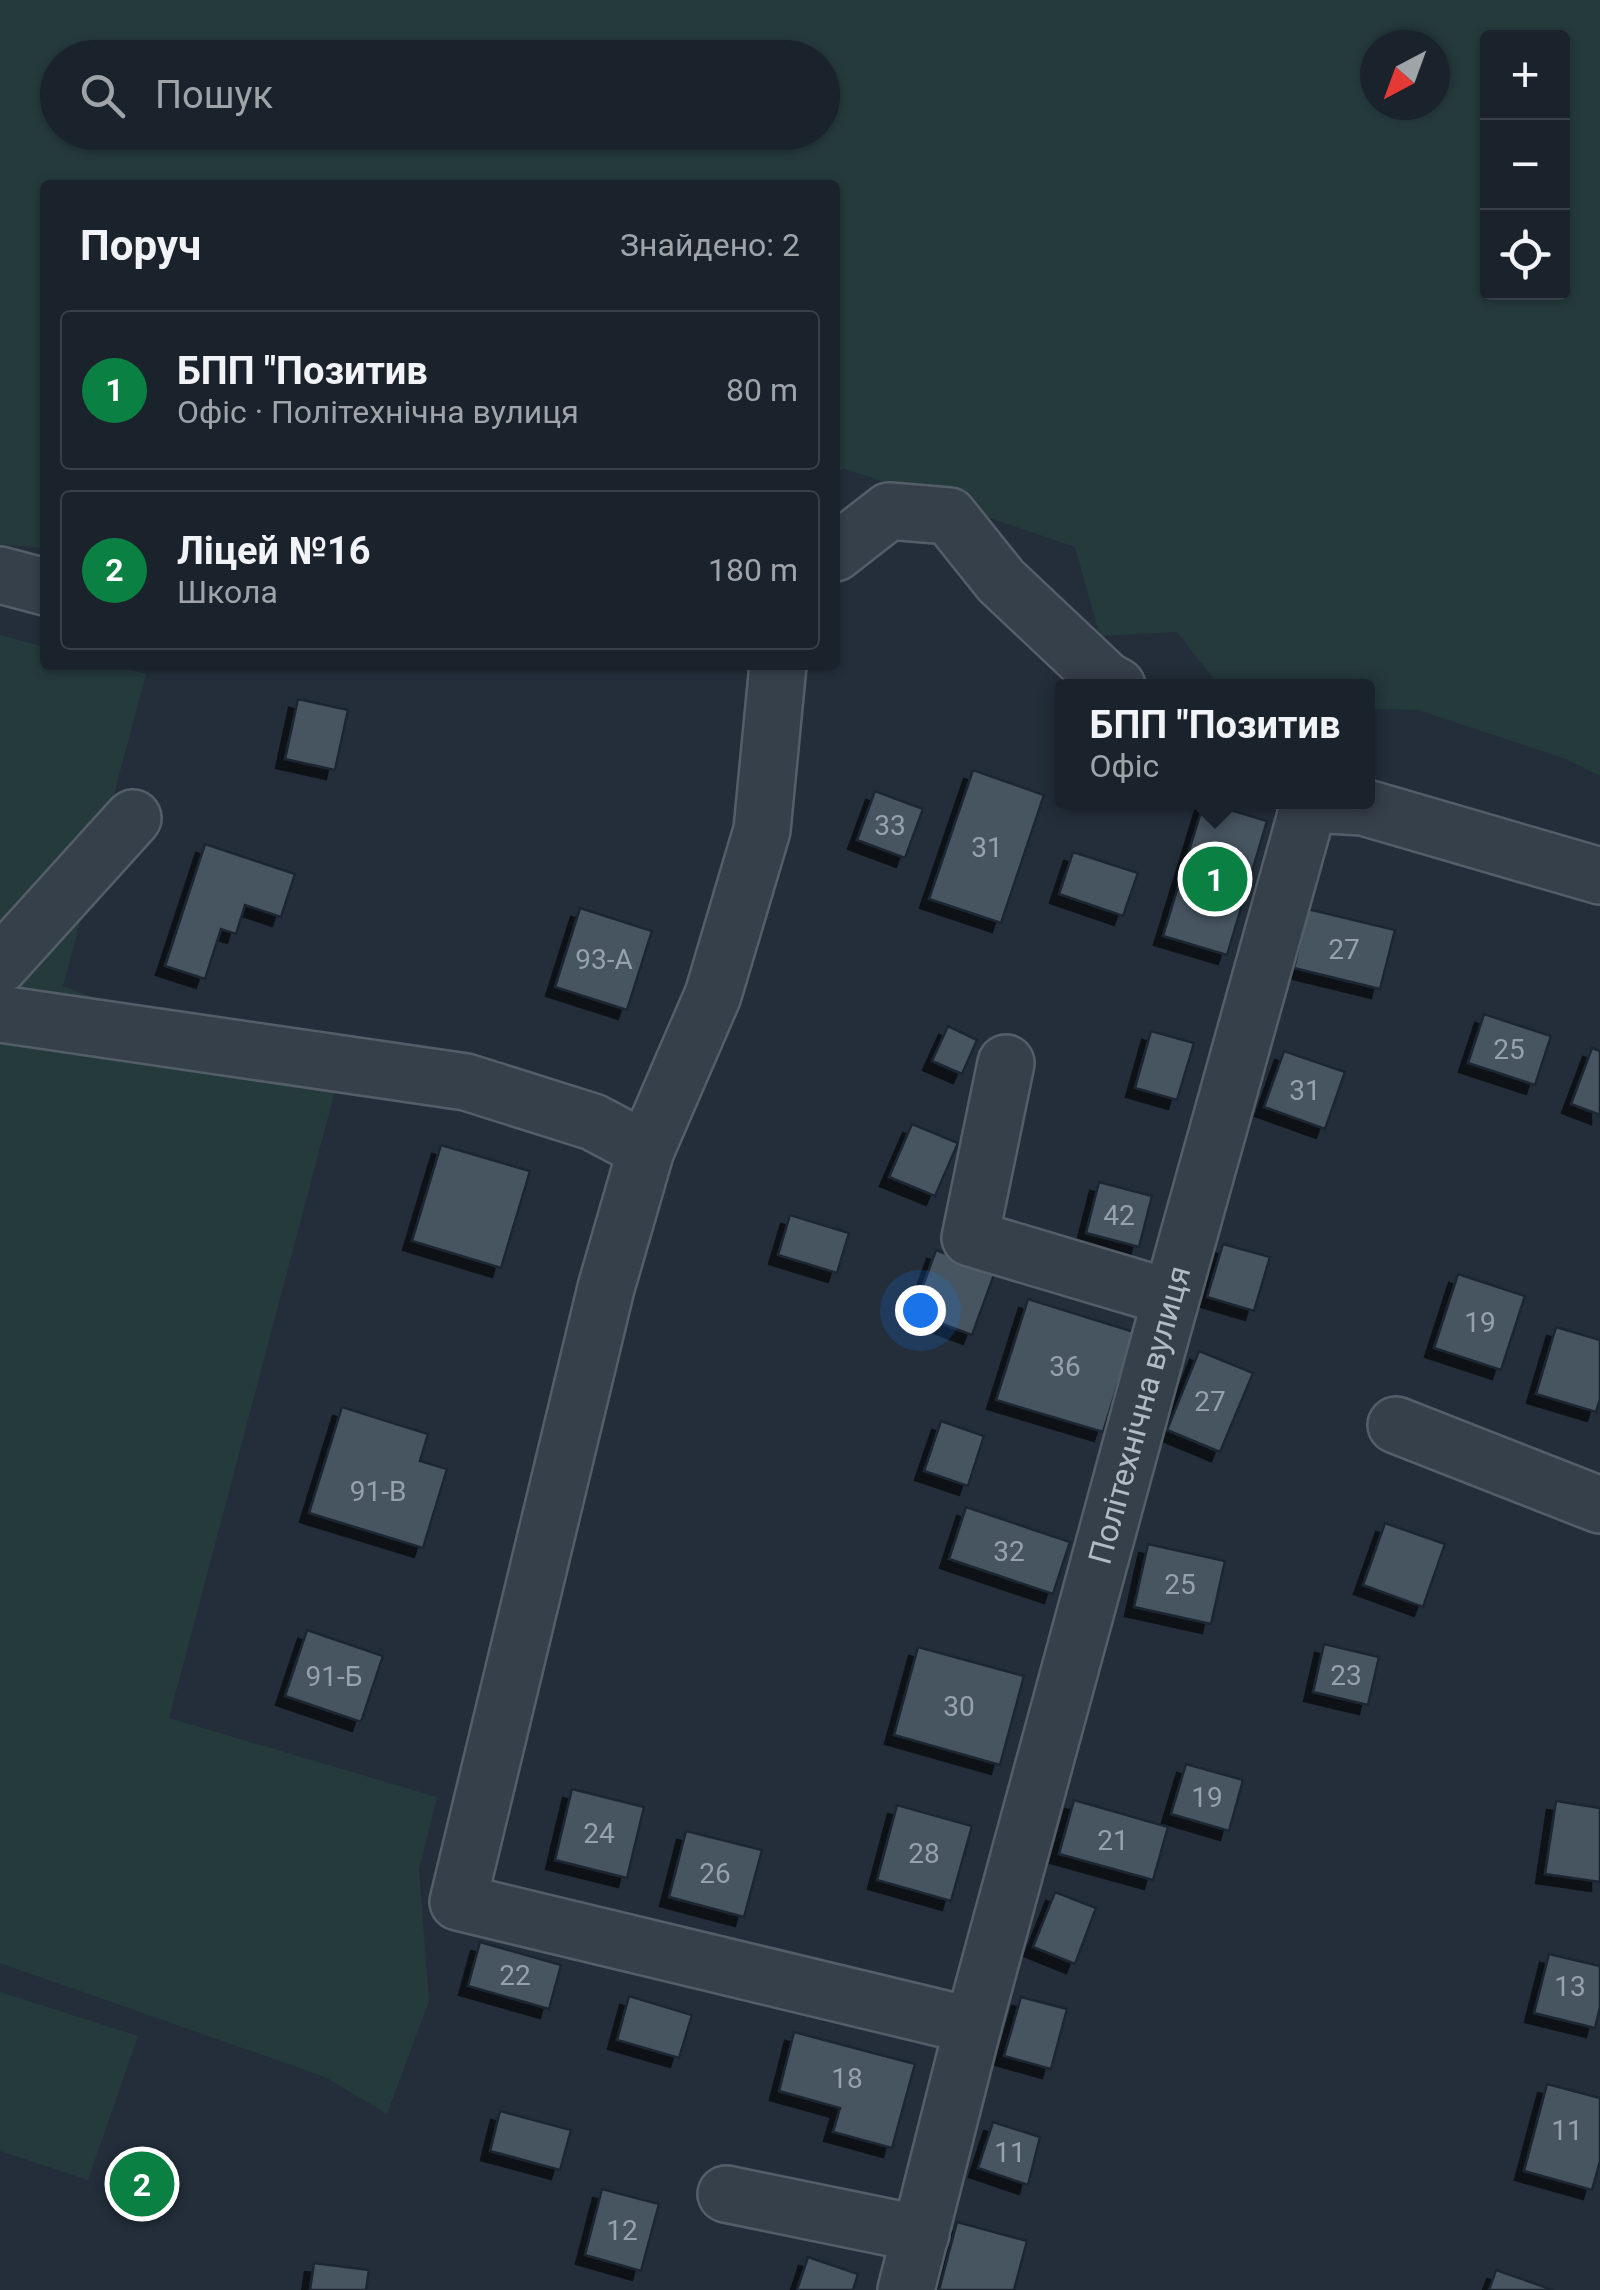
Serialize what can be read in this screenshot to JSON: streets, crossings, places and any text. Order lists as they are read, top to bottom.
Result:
{
  "streets": {
    "street": ["Політехнічна вулиця"]
  },
  "house_numbers": [
    "33",
    "31",
    "27",
    "93-А",
    "25",
    "31",
    "42",
    "19",
    "36",
    "27",
    "91-В",
    "32",
    "25",
    "23",
    "91-Б",
    "30",
    "19",
    "24",
    "21",
    "28",
    "26",
    "22",
    "13",
    "18",
    "11",
    "11",
    "12"
  ],
  "north": "bottom left",
  "page": {
    "map_buttons": ["+", "−"],
    "search": "Пошук",
    "heading": ["Поруч", "Знайдено: 2"],
    "list": [
      {
        "mark": "1",
        "name": "БПП \"Позитив",
        "note": "Офіс · Політехнічна вулиця",
        "value": "80 m"
      },
      {
        "mark": "2",
        "name": "Ліцей №16",
        "note": "Школа",
        "value": "180 m"
      }
    ],
    "popup": ["БПП \"Позитив", "Офіс"],
    "pins": ["1", "2"]
  }
}
